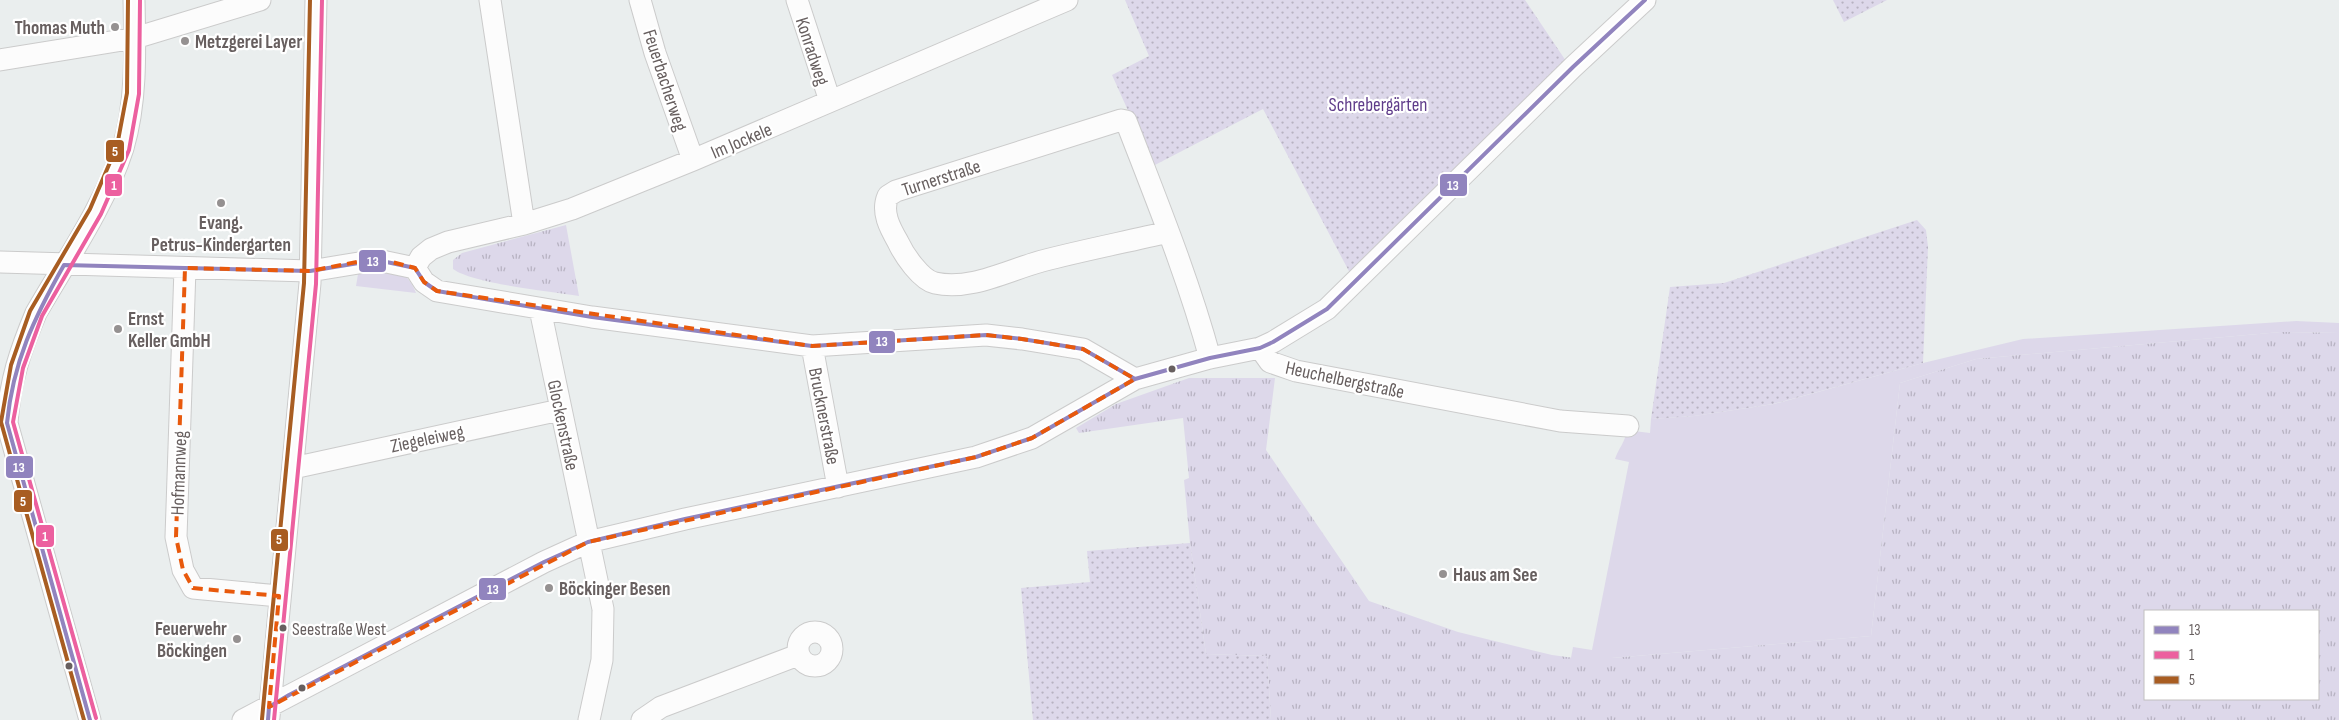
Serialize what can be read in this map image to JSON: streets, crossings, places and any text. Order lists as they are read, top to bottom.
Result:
{
  "streets": {
    "street": [
      "Konradweg",
      "Feuerbacherweg",
      "Im Jockele",
      "Turnerstraße",
      "Heuchelbergstraße",
      "Brucknerstraße",
      "Glockenstraße",
      "Ziegeleiweg",
      "Hofmannweg"
    ]
  },
  "crossings": [
    ["Konradweg", "Im Jockele"],
    ["Feuerbacherweg", "Im Jockele"],
    ["Glockenstraße", "Ziegeleiweg"]
  ],
  "parks": ["Schrebergärten"],
  "places": [
    "Thomas Muth",
    "Metzgerei Layer",
    "Evang. Petrus-Kindergarten",
    "Ernst Keller GmbH",
    "Haus am See",
    "Böckinger Besen",
    "Seestraße West",
    "Feuerwehr Böckingen"
  ],
  "lines": ["transit line 13", "transit line 1", "transit line 5"],
  "legend": ["13", "1", "5"]
}
